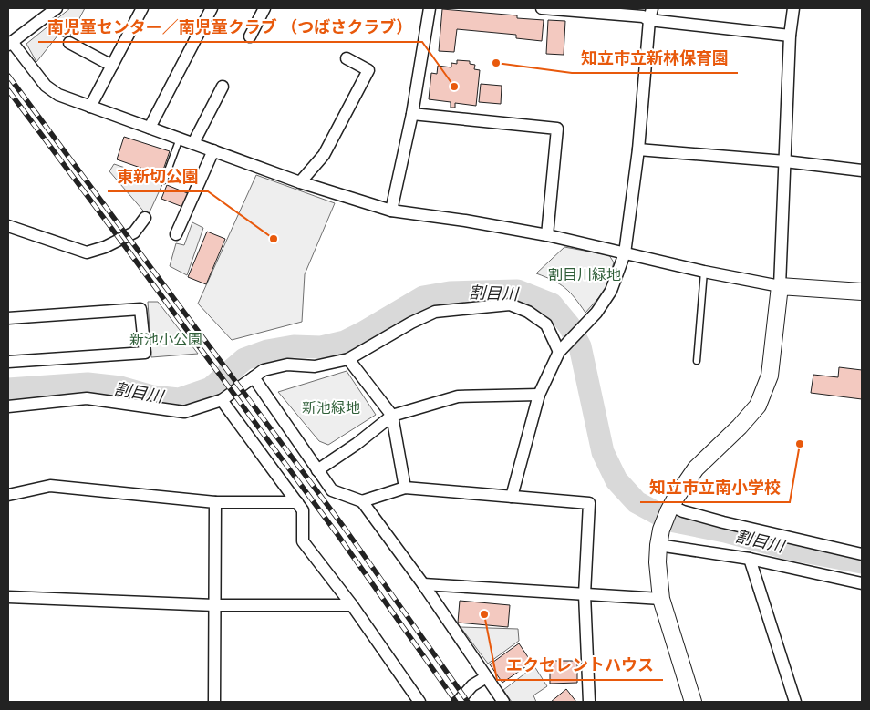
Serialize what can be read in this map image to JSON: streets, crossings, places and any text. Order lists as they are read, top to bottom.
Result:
{
  "water": ["割目川"],
  "parks": ["割目川緑地", "新池小公園", "新池緑地"],
  "places": [
    "知立市立新林保育園",
    "南児童センター／南児童クラブ （つばさクラブ）",
    "東新切公園",
    "知立市立南小学校",
    "エクセレントハウス"
  ]
}
